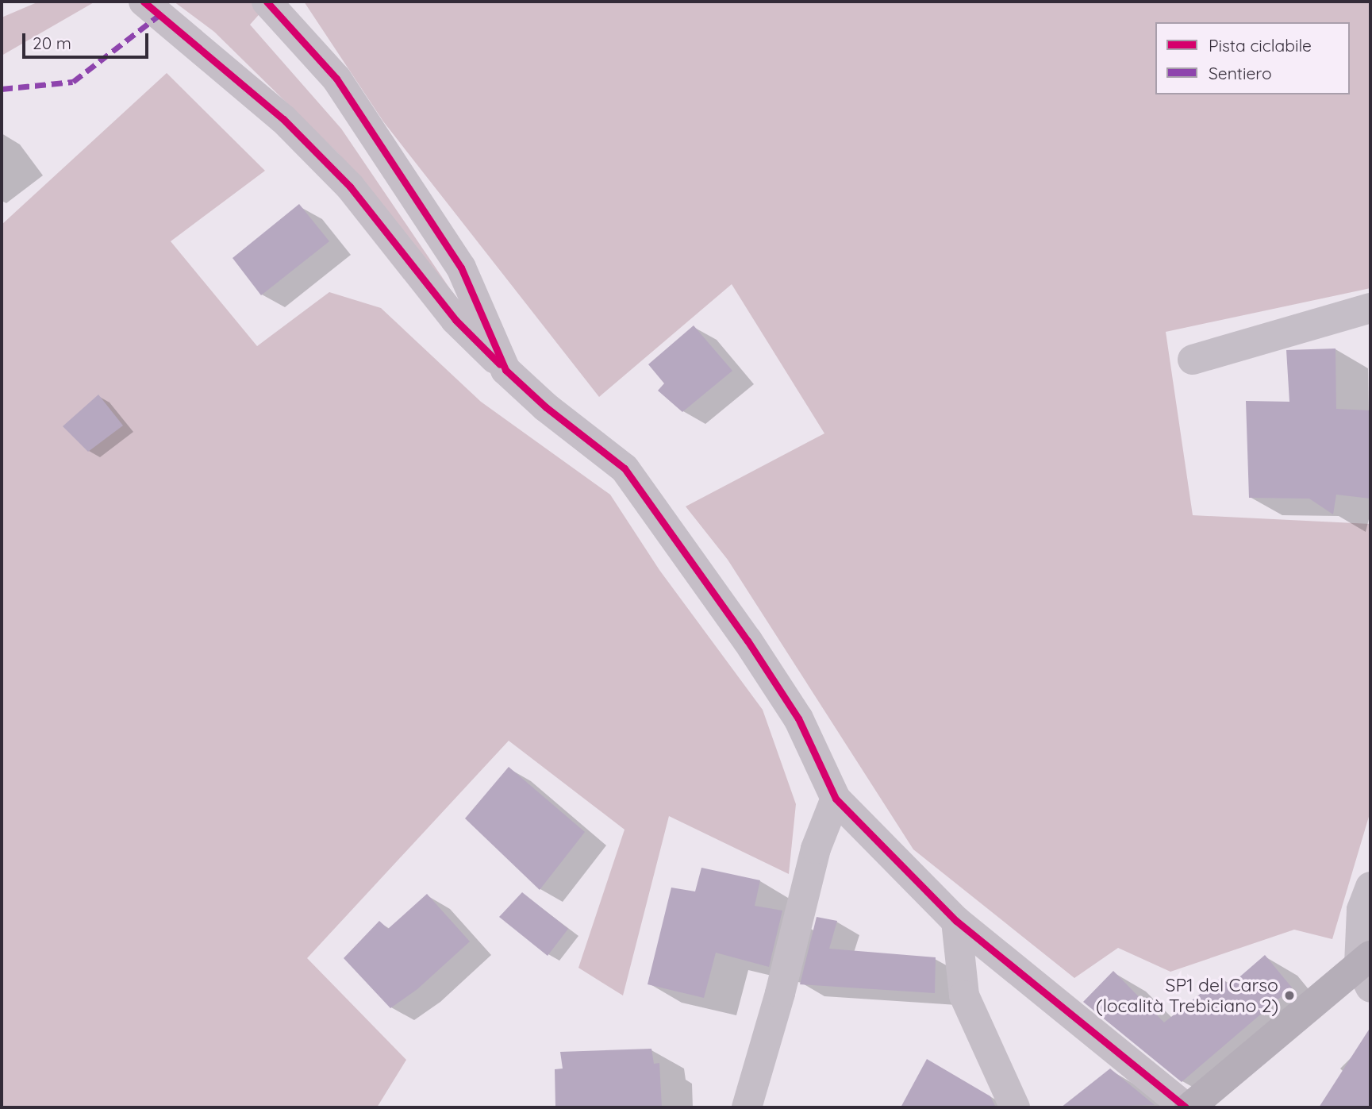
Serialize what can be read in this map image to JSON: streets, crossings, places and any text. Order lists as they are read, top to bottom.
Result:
{
  "places": ["SP1 del Carso (località Trebiciano 2)"],
  "legend": ["Pista ciclabile", "Sentiero"],
  "scale_bar": "20 m"
}
